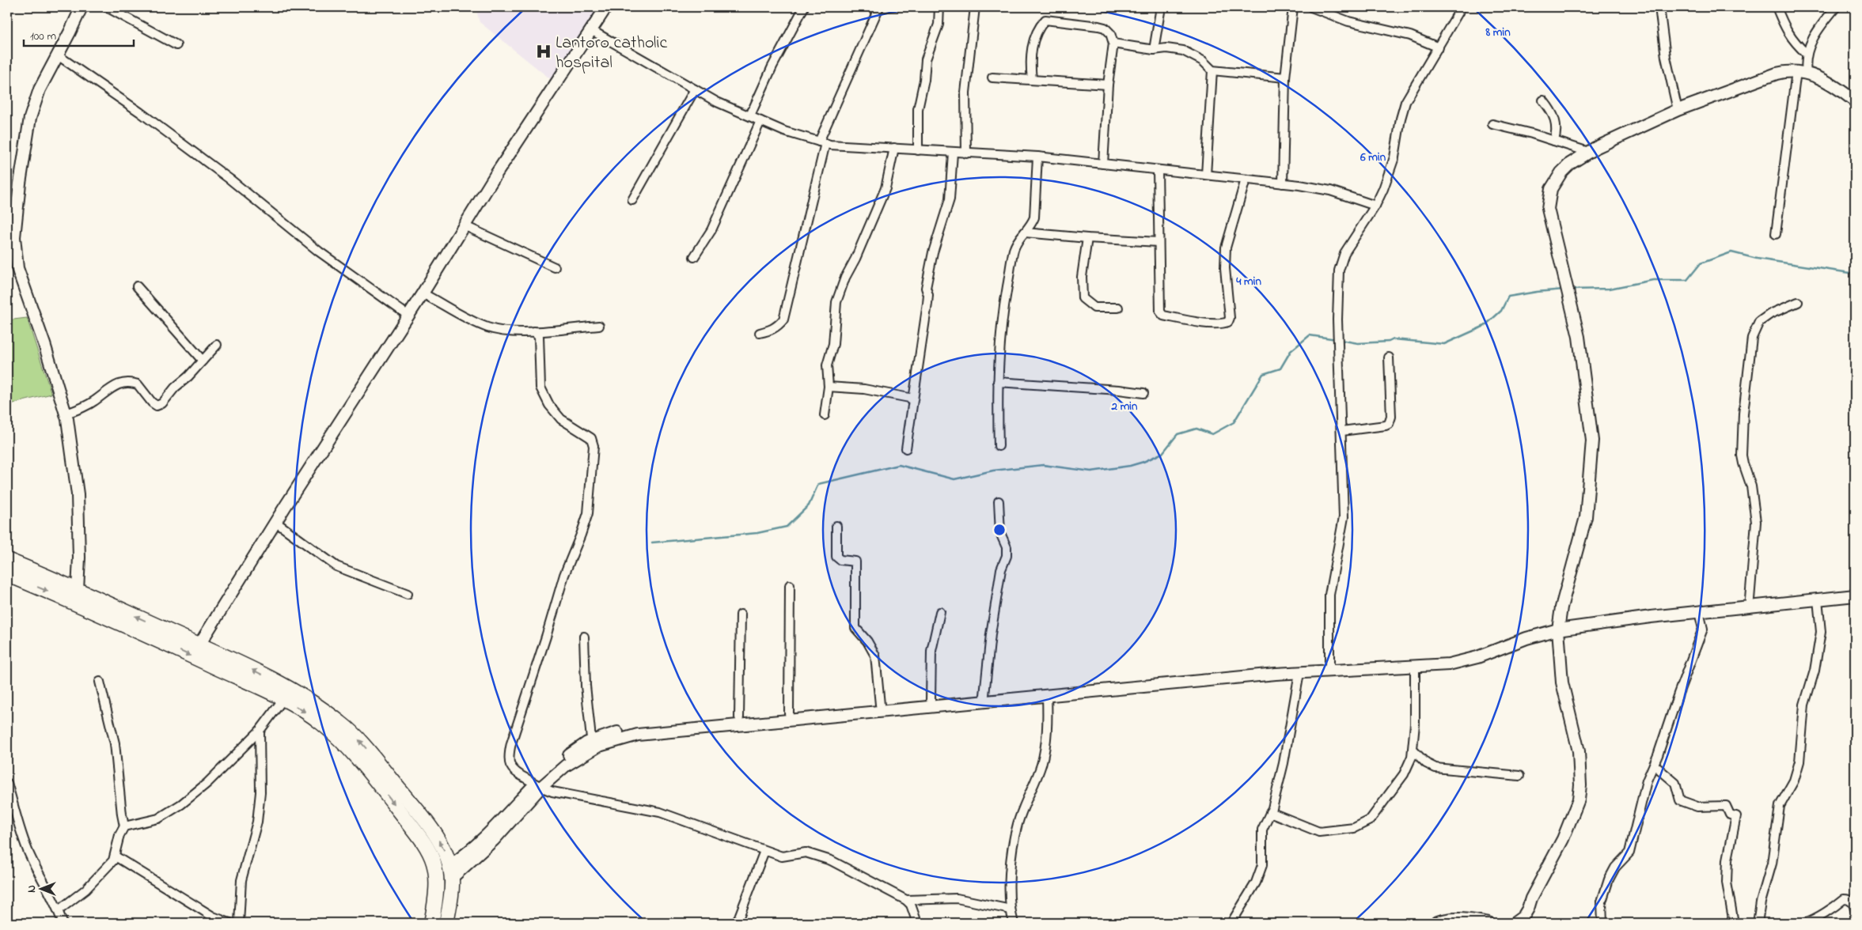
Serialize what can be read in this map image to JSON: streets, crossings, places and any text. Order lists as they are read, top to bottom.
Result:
{
  "places": {
    "hospital": ["Lantoro catholic hospital"]
  },
  "scale_bar": "100 m",
  "north": "left",
  "rings": [
    "8 min",
    "6 min",
    "4 min",
    "2 min"
  ]
}
